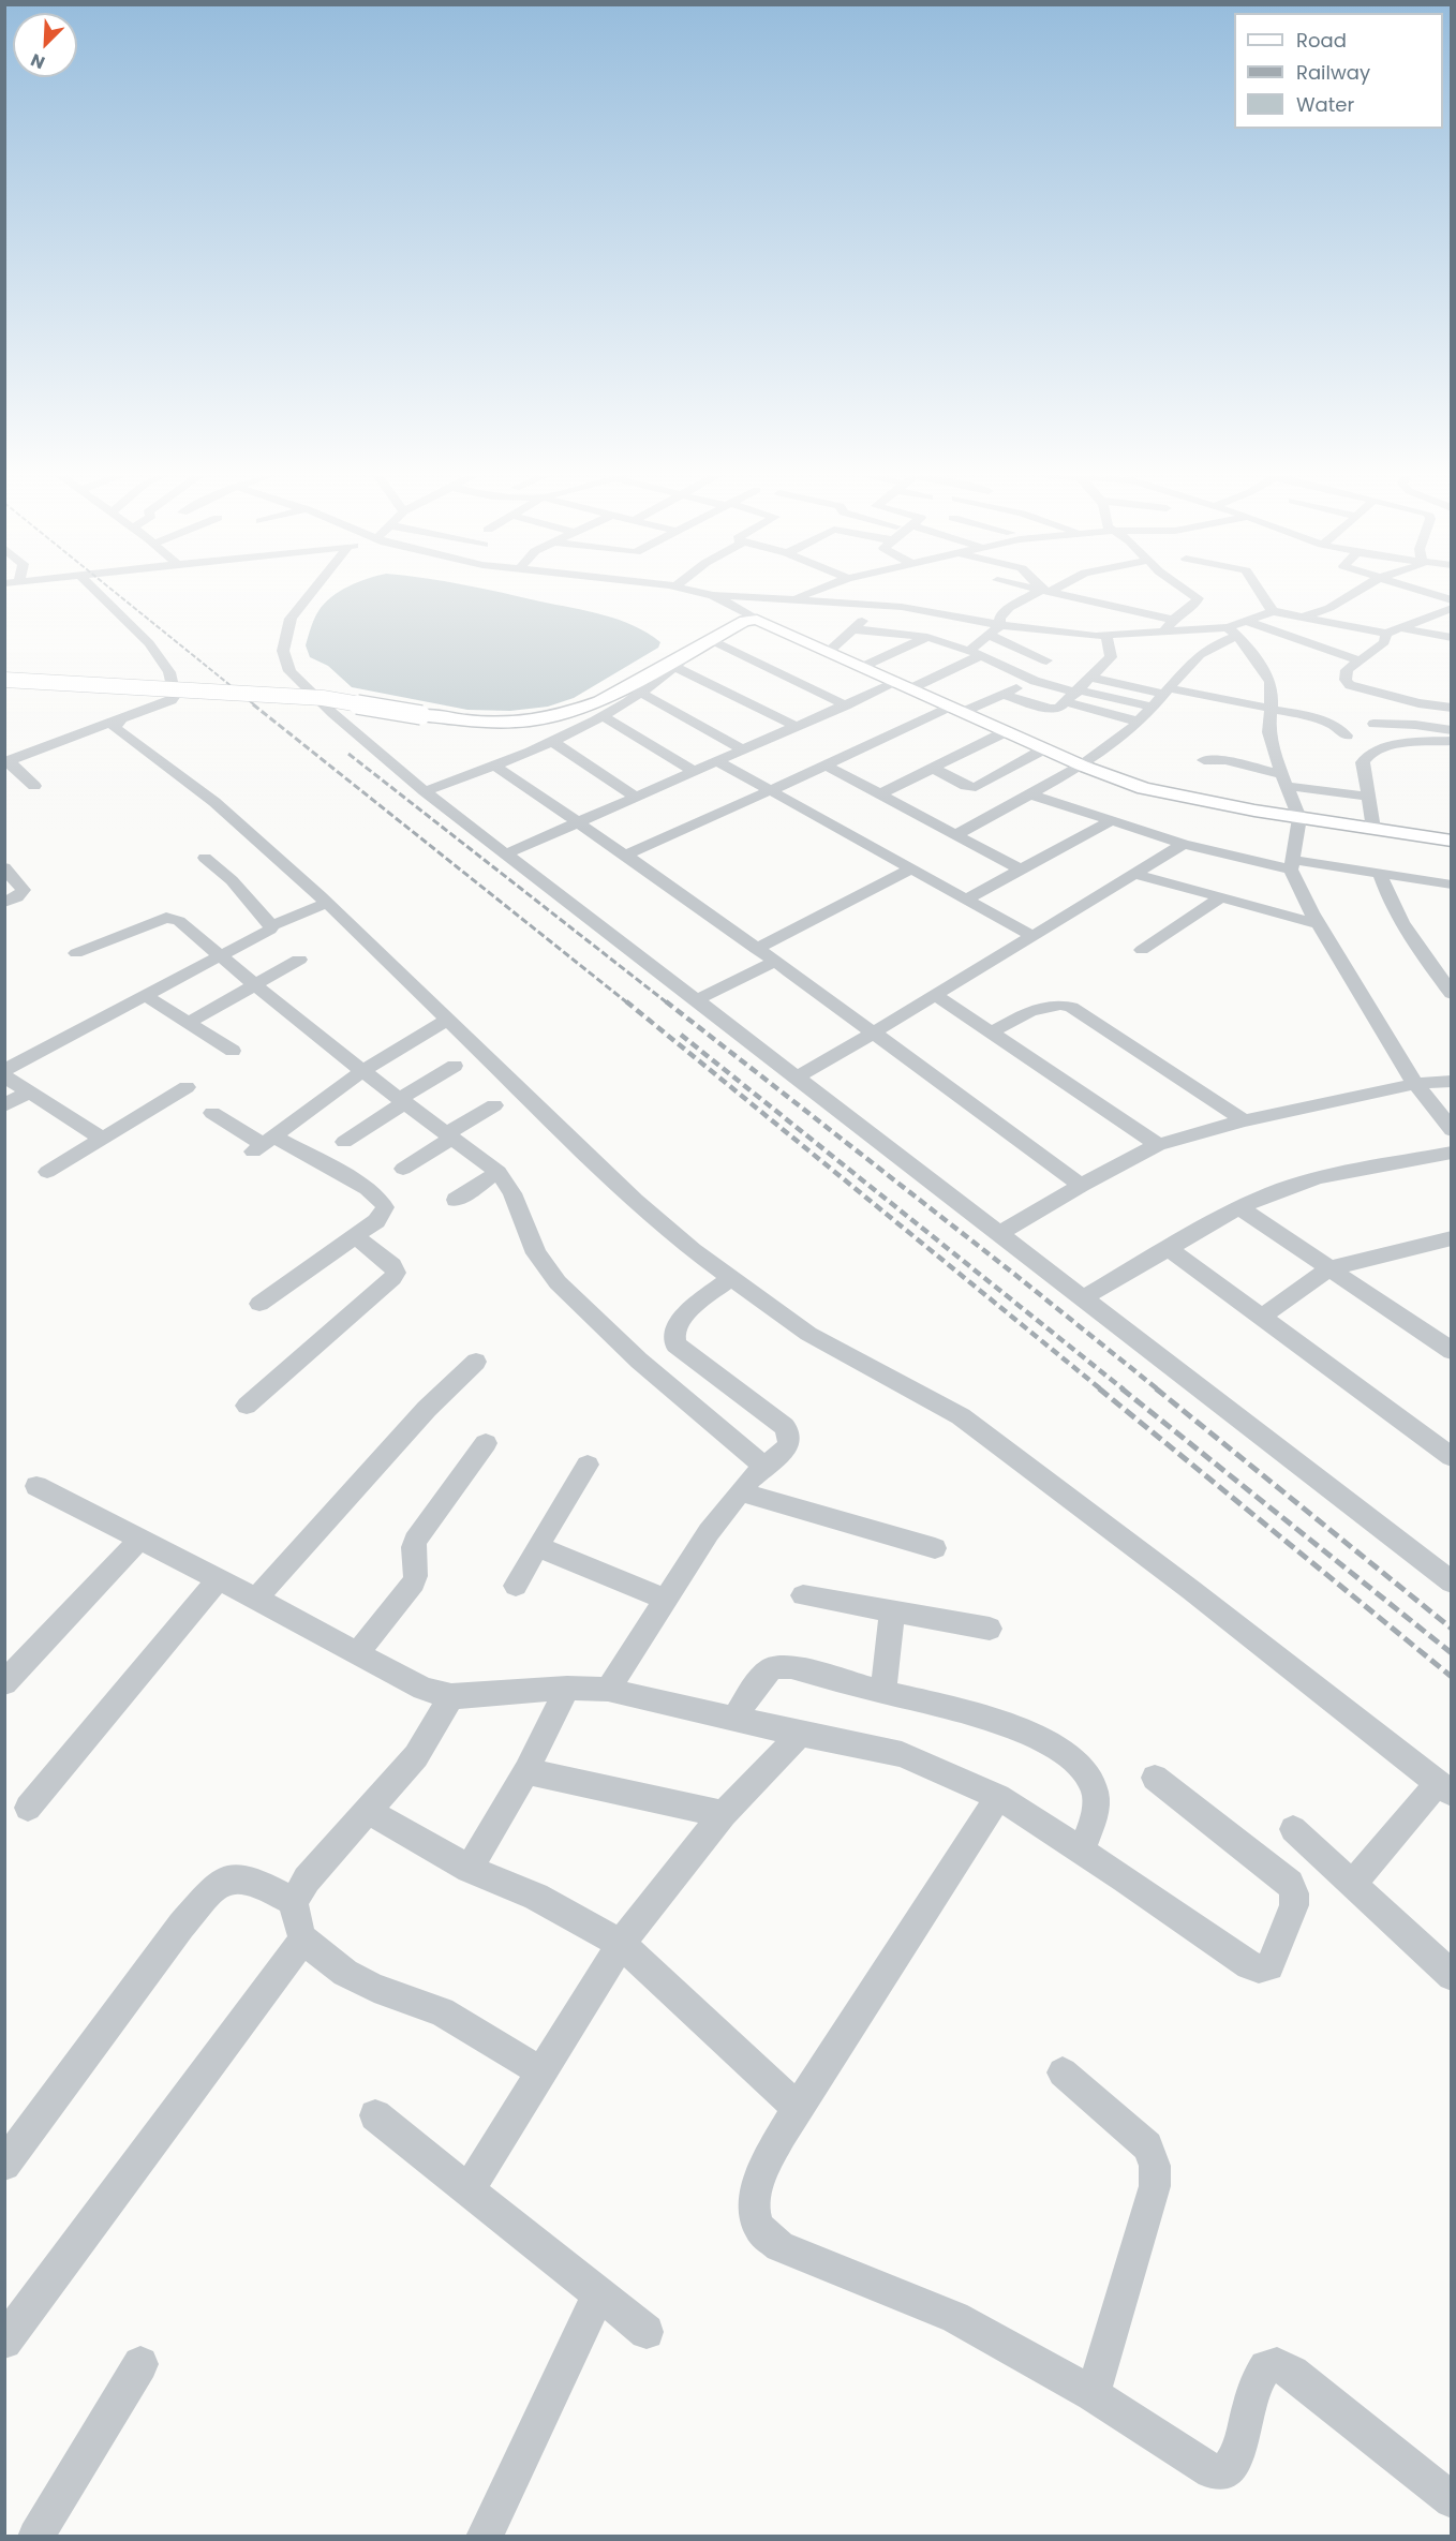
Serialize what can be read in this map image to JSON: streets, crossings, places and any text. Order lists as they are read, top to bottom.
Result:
{
  "legend": ["Road", "Railway", "Water"],
  "north": "bottom left"
}
